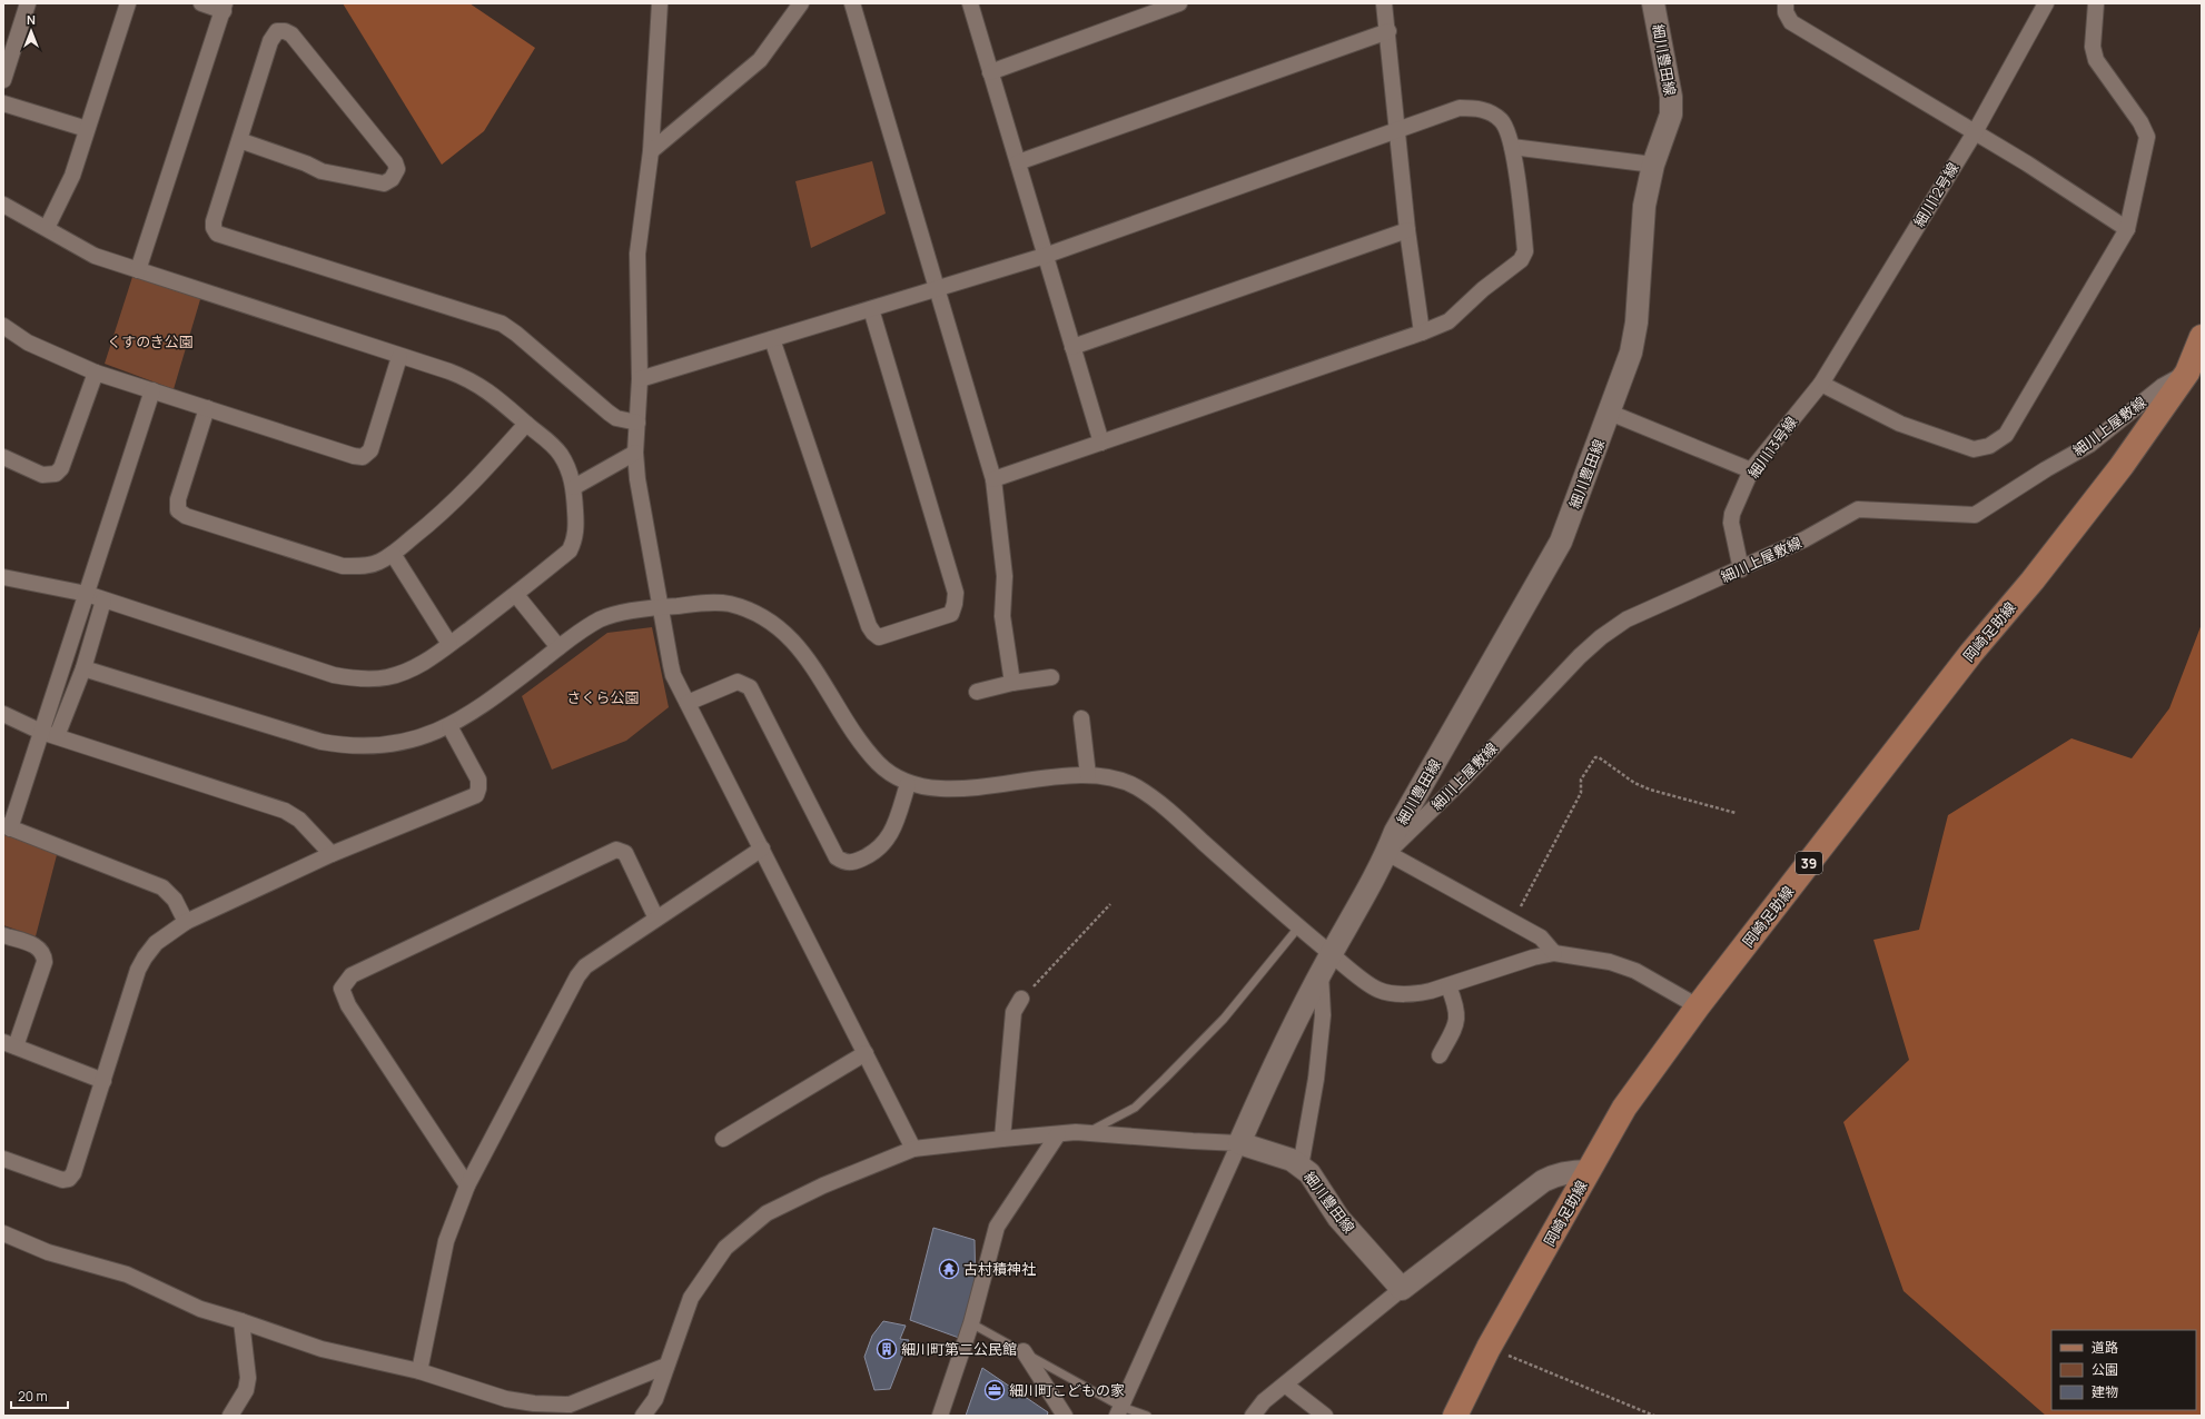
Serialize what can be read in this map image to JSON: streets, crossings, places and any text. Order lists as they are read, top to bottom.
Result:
{
  "streets": {
    "main road": ["細川豊田線", "岡崎足助線", "39"],
    "street": ["細川12号線", "細川上屋敷線", "細川13号線"]
  },
  "crossings": [
    ["細川豊田線", "細川上屋敷線"],
    ["細川12号線", "細川13号線"],
    ["細川上屋敷線", "細川13号線"],
    ["細川上屋敷線", "岡崎足助線"]
  ],
  "parks": ["くすのき公園", "さくら公園"],
  "places": {
    "temple": ["古村積神社"],
    "building": ["細川町第二公民館"],
    "office": ["細川町こどもの家"]
  },
  "legend": ["道路", "公園", "建物"],
  "scale_bar": "20 m",
  "north": "top"
}
